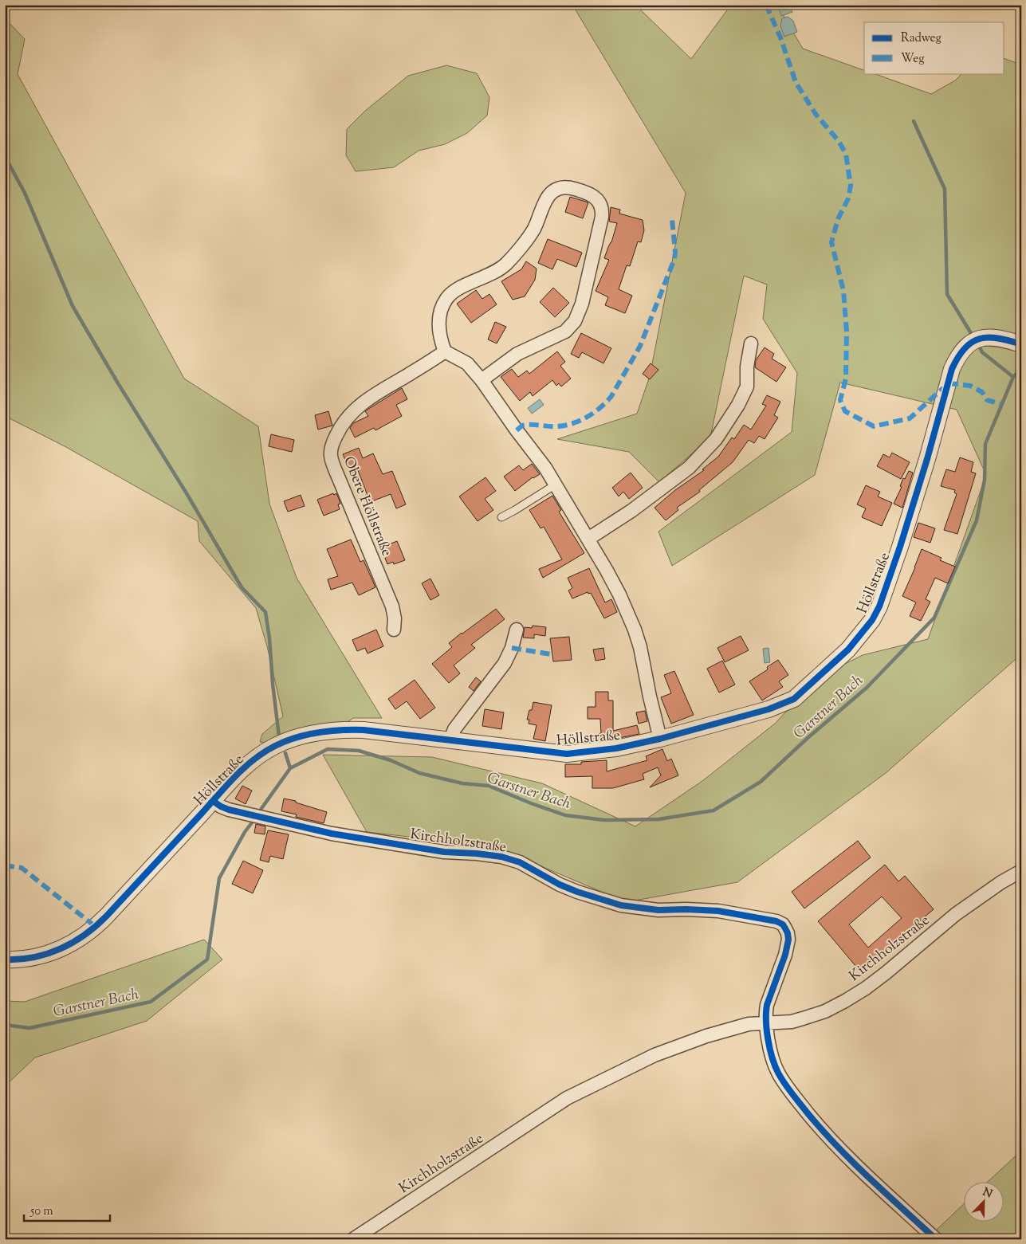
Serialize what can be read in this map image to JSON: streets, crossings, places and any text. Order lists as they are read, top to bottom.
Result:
{
  "streets": {
    "street": ["Obere Höllstraße", "Höllstraße", "Kirchholzstraße"]
  },
  "crossings": [
    ["Höllstraße", "Kirchholzstraße"]
  ],
  "water": ["Garstner Bach"],
  "legend": ["Radweg", "Weg"],
  "scale_bar": "50 m",
  "north": "top right"
}
